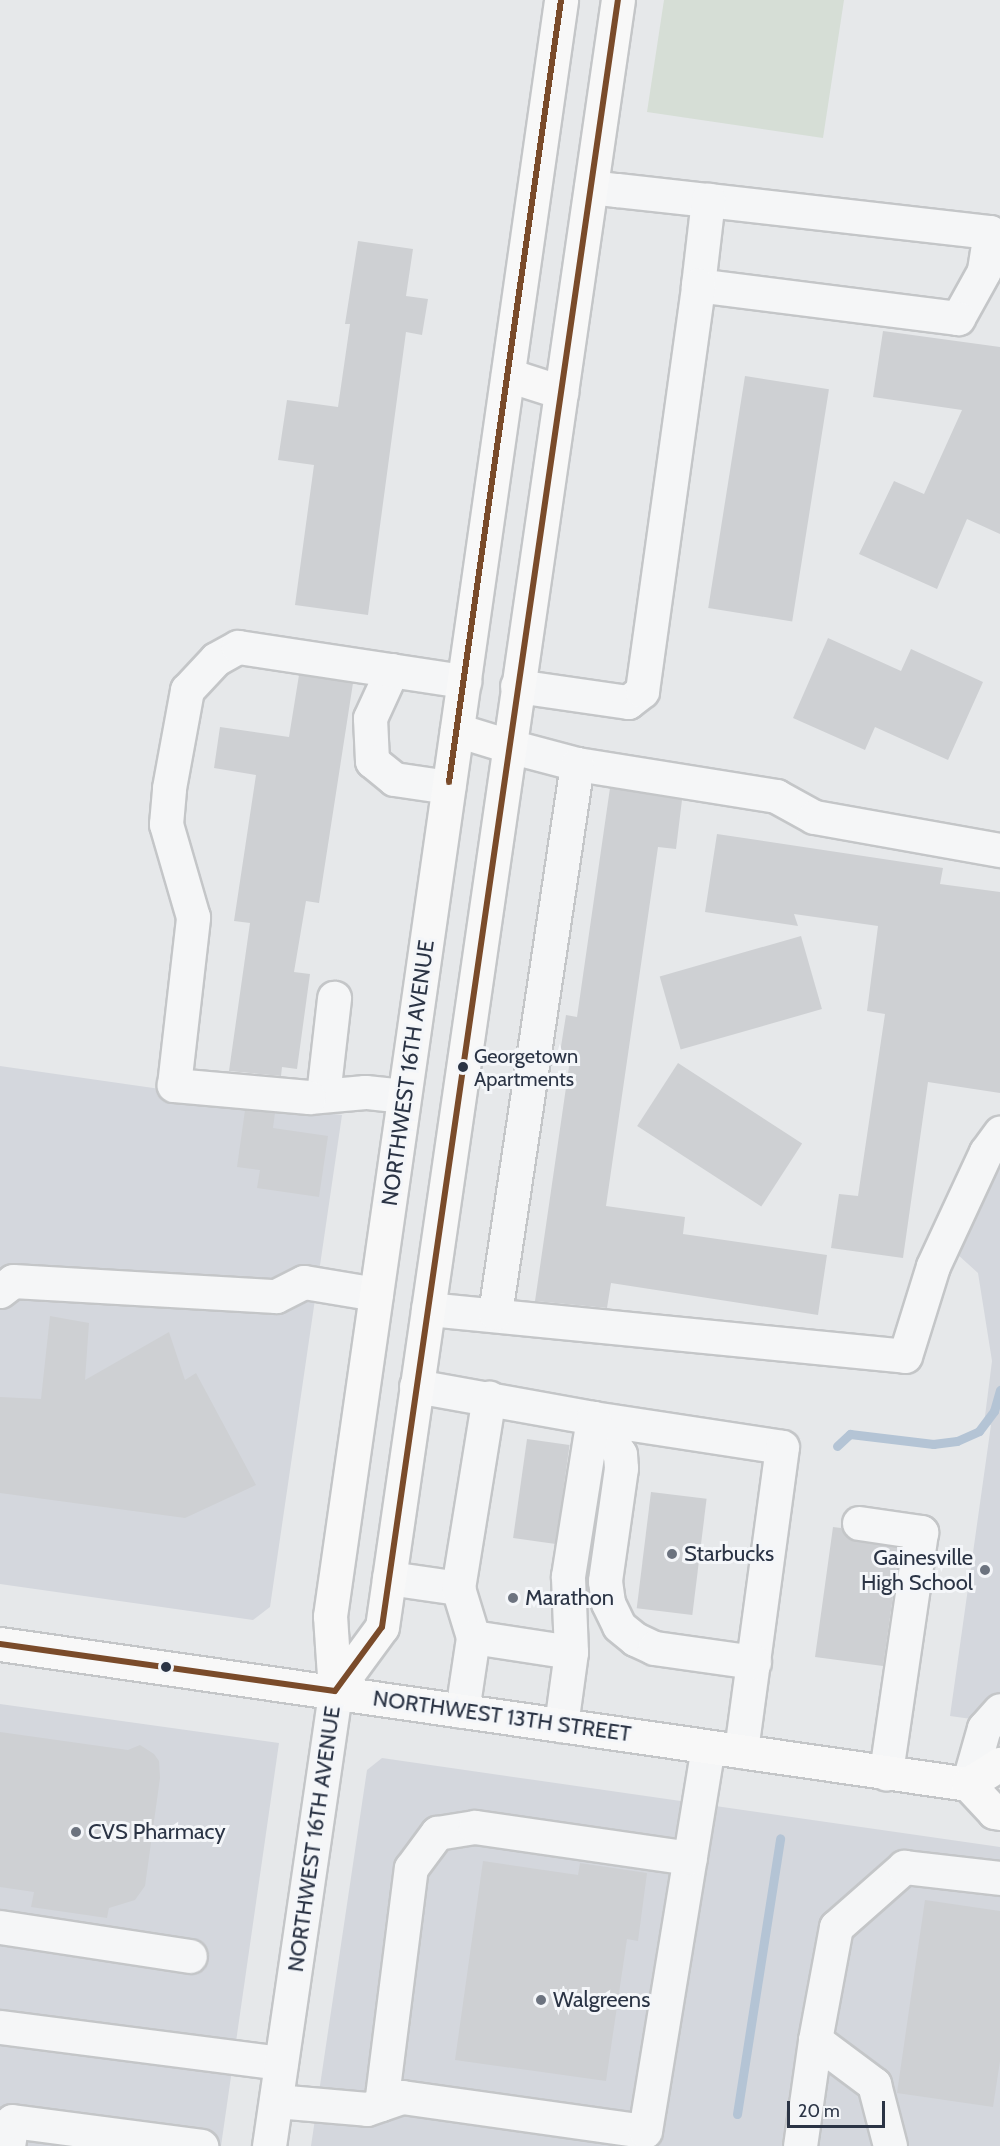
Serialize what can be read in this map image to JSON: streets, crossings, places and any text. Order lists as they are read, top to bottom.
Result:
{
  "streets": {
    "main road": ["NORTHWEST 16TH AVENUE", "NORTHWEST 13TH STREET"]
  },
  "crossings": [
    ["NORTHWEST 16TH AVENUE", "NORTHWEST 13TH STREET"]
  ],
  "places": [
    "Georgetown Apartments",
    "Starbucks",
    "Gainesville High School",
    "Marathon",
    "CVS Pharmacy",
    "Walgreens"
  ],
  "scale_bar": "20 m"
}
